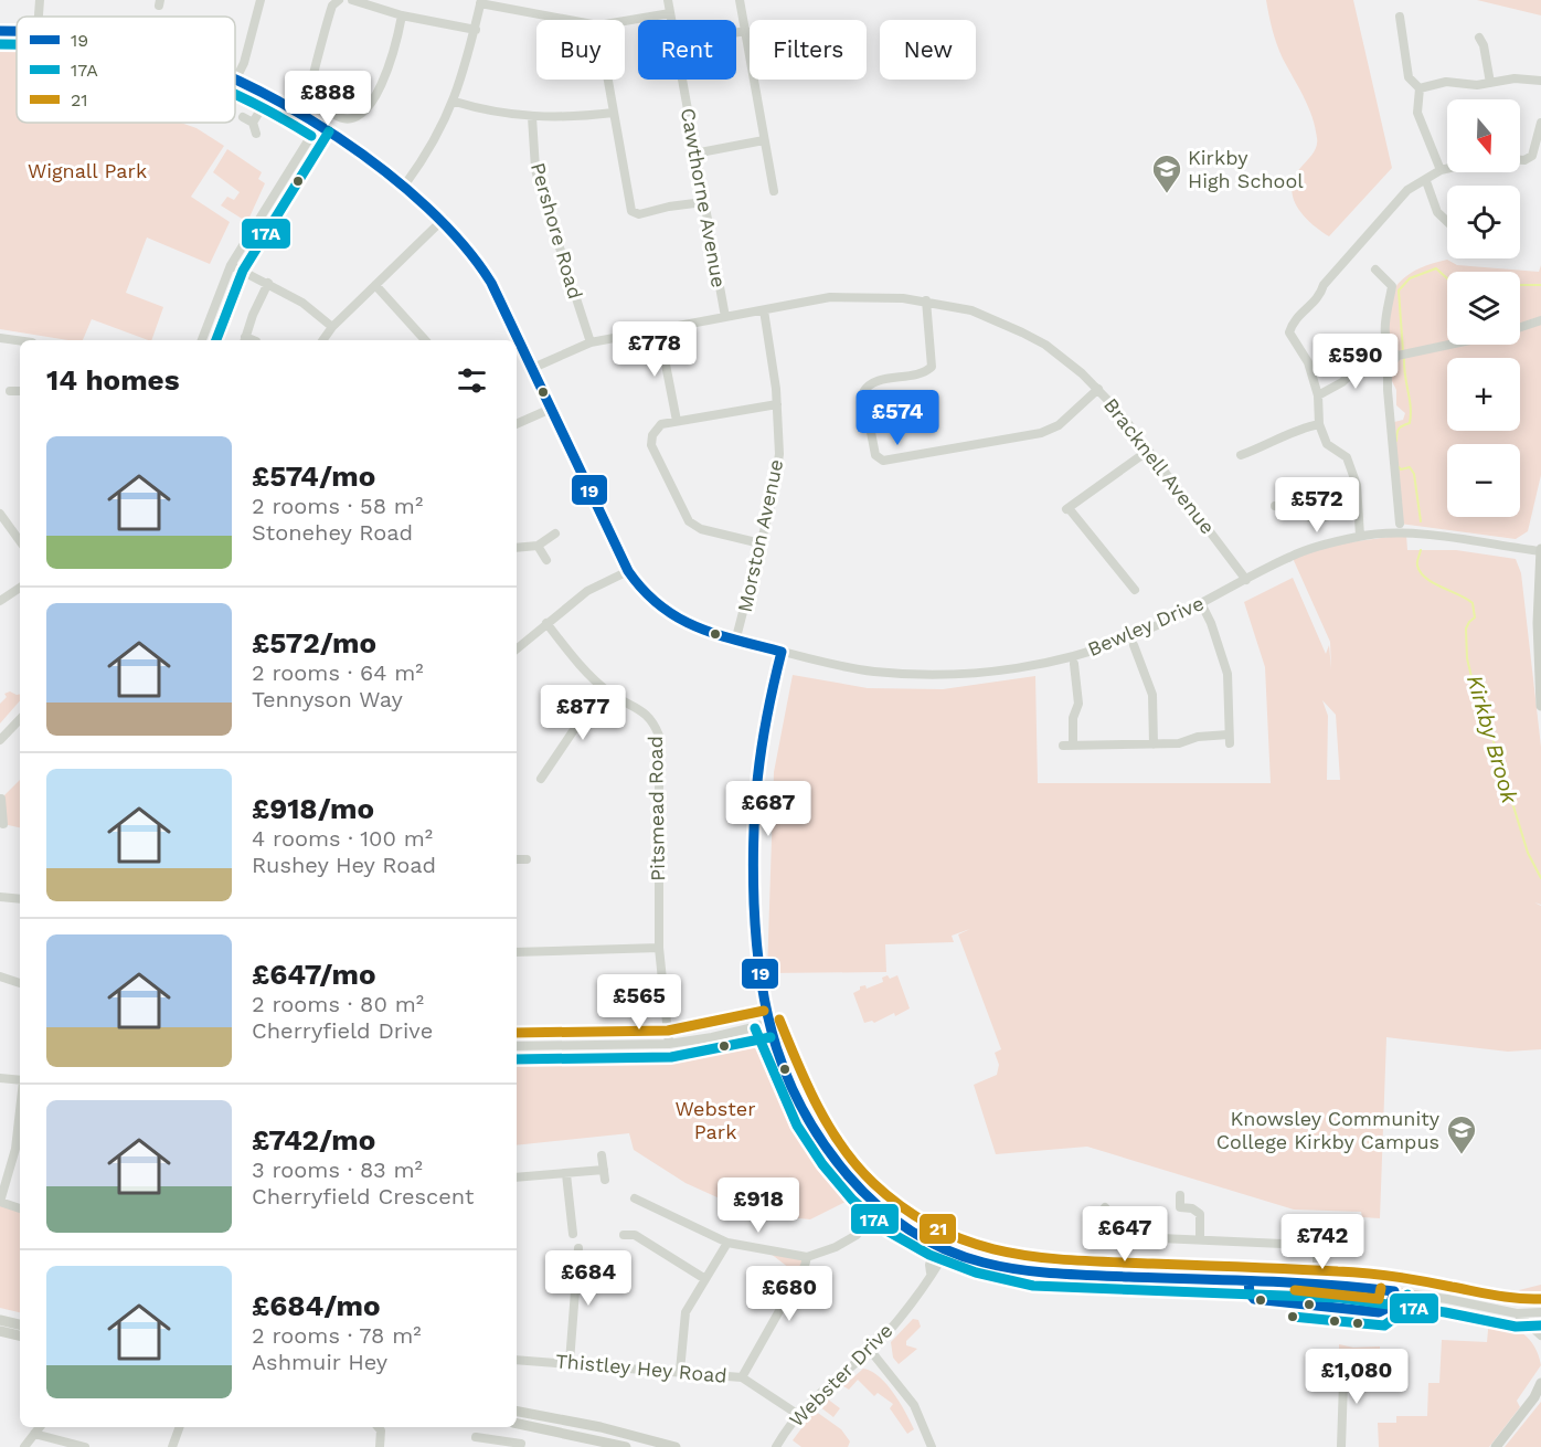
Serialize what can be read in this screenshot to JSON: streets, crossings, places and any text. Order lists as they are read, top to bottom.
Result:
{
  "streets": {
    "street": [
      "Cawthorne Avenue",
      "Pershore Road",
      "Bracknell Avenue",
      "Morston Avenue",
      "Bewley Drive",
      "Pitsmead Road",
      "Thistley Hey Road",
      "Webster Drive"
    ]
  },
  "crossings": [
    ["Cawthorne Avenue", "Bracknell Avenue"],
    ["Pershore Road", "Bracknell Avenue"],
    ["Bracknell Avenue", "Morston Avenue"],
    ["Bracknell Avenue", "Bewley Drive"],
    ["Morston Avenue", "Bewley Drive"],
    ["Thistley Hey Road", "Webster Drive"]
  ],
  "water": ["Kirkby Brook"],
  "parks": ["Wignall Park", "Webster Park"],
  "places": {
    "school or university": ["Kirkby High School", "Knowsley Community College Kirkby Campus"]
  },
  "lines": ["transit line 19", "transit line 17A", "transit line 21"],
  "legend": ["19", "17A", "21"],
  "north": "bottom",
  "page": {
    "chip": [
      "Buy",
      "Rent",
      "Filters",
      "New"
    ],
    "price": [
      "£888",
      "£778",
      "£590",
      "£574",
      "£572",
      "£877",
      "£687",
      "£565",
      "£918",
      "£647",
      "£742",
      "£684",
      "£680",
      "£1,080"
    ],
    "map_buttons": ["+", "−"],
    "heading": "14 homes",
    "list": [
      {
        "name": "£574/mo",
        "note": "2 rooms · 58 m² · Stonehey Road"
      },
      {
        "name": "£572/mo",
        "note": "2 rooms · 64 m² · Tennyson Way"
      },
      {
        "name": "£918/mo",
        "note": "4 rooms · 100 m² · Rushey Hey Road"
      },
      {
        "name": "£647/mo",
        "note": "2 rooms · 80 m² · Cherryfield Drive"
      },
      {
        "name": "£742/mo",
        "note": "3 rooms · 83 m² · Cherryfield Crescent"
      },
      {
        "name": "£684/mo",
        "note": "2 rooms · 78 m² · Ashmuir Hey"
      }
    ]
  }
}
